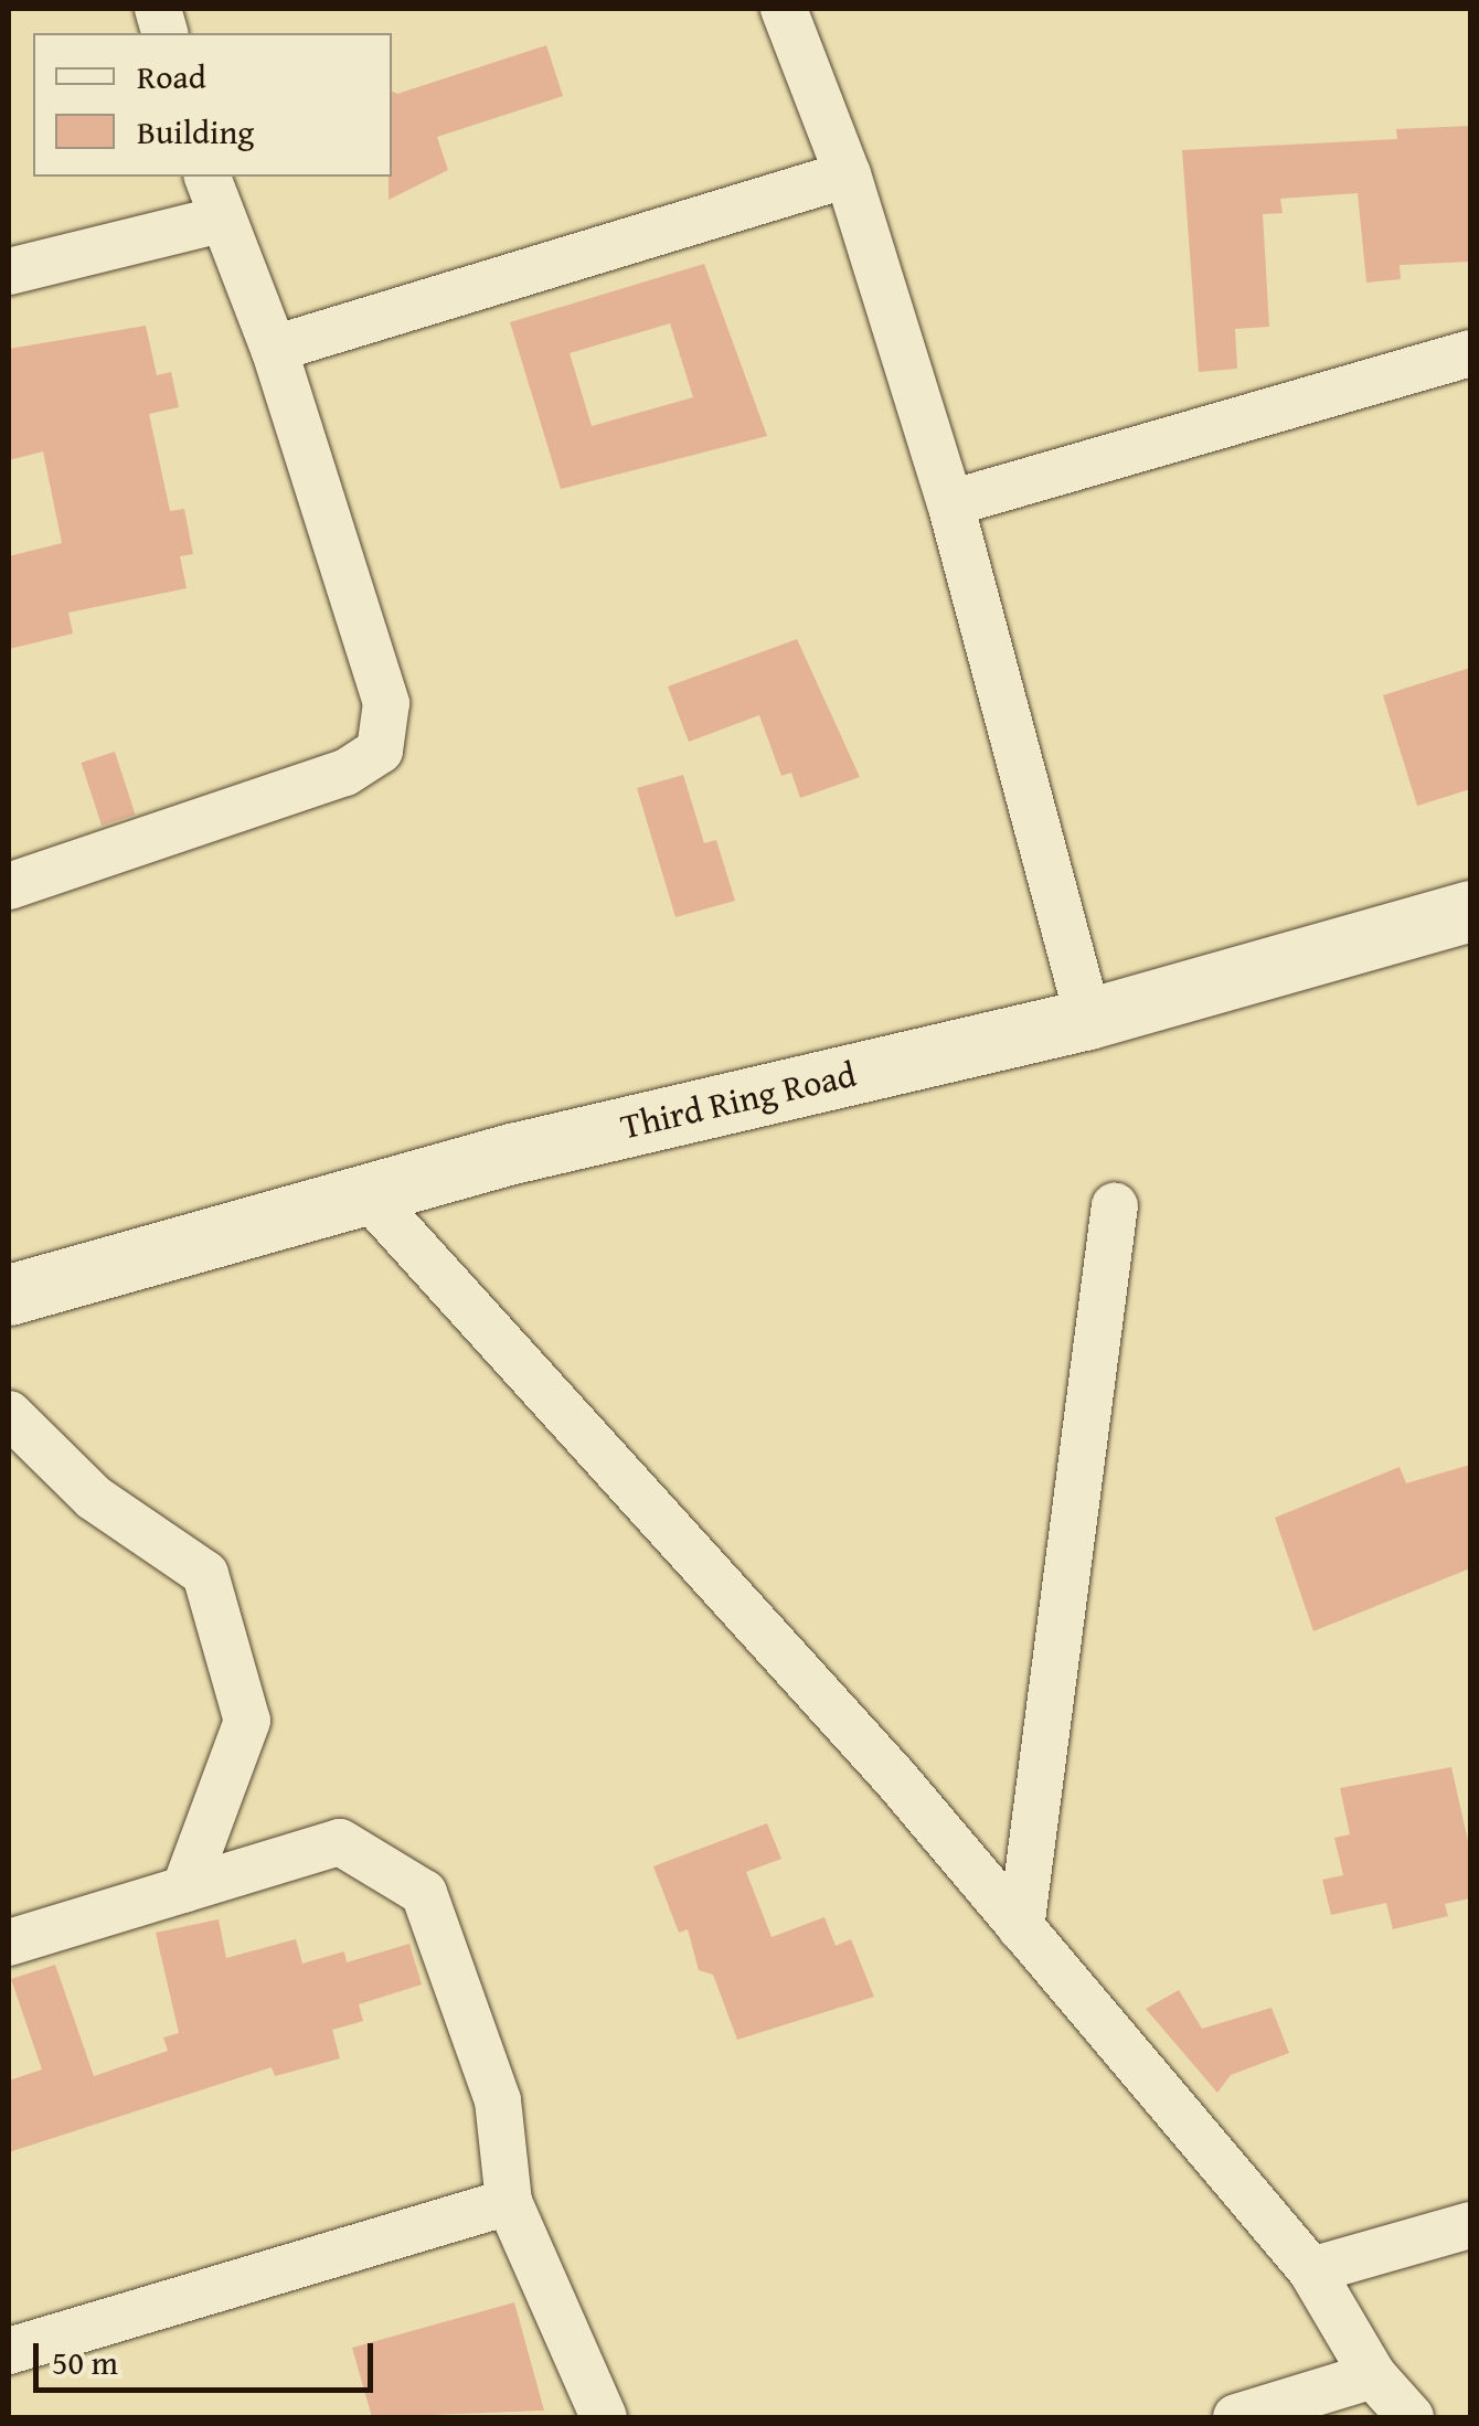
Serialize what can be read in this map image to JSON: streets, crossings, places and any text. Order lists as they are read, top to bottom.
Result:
{
  "streets": {
    "street": ["Third Ring Road"]
  },
  "legend": ["Road", "Building"],
  "scale_bar": "50 m"
}
